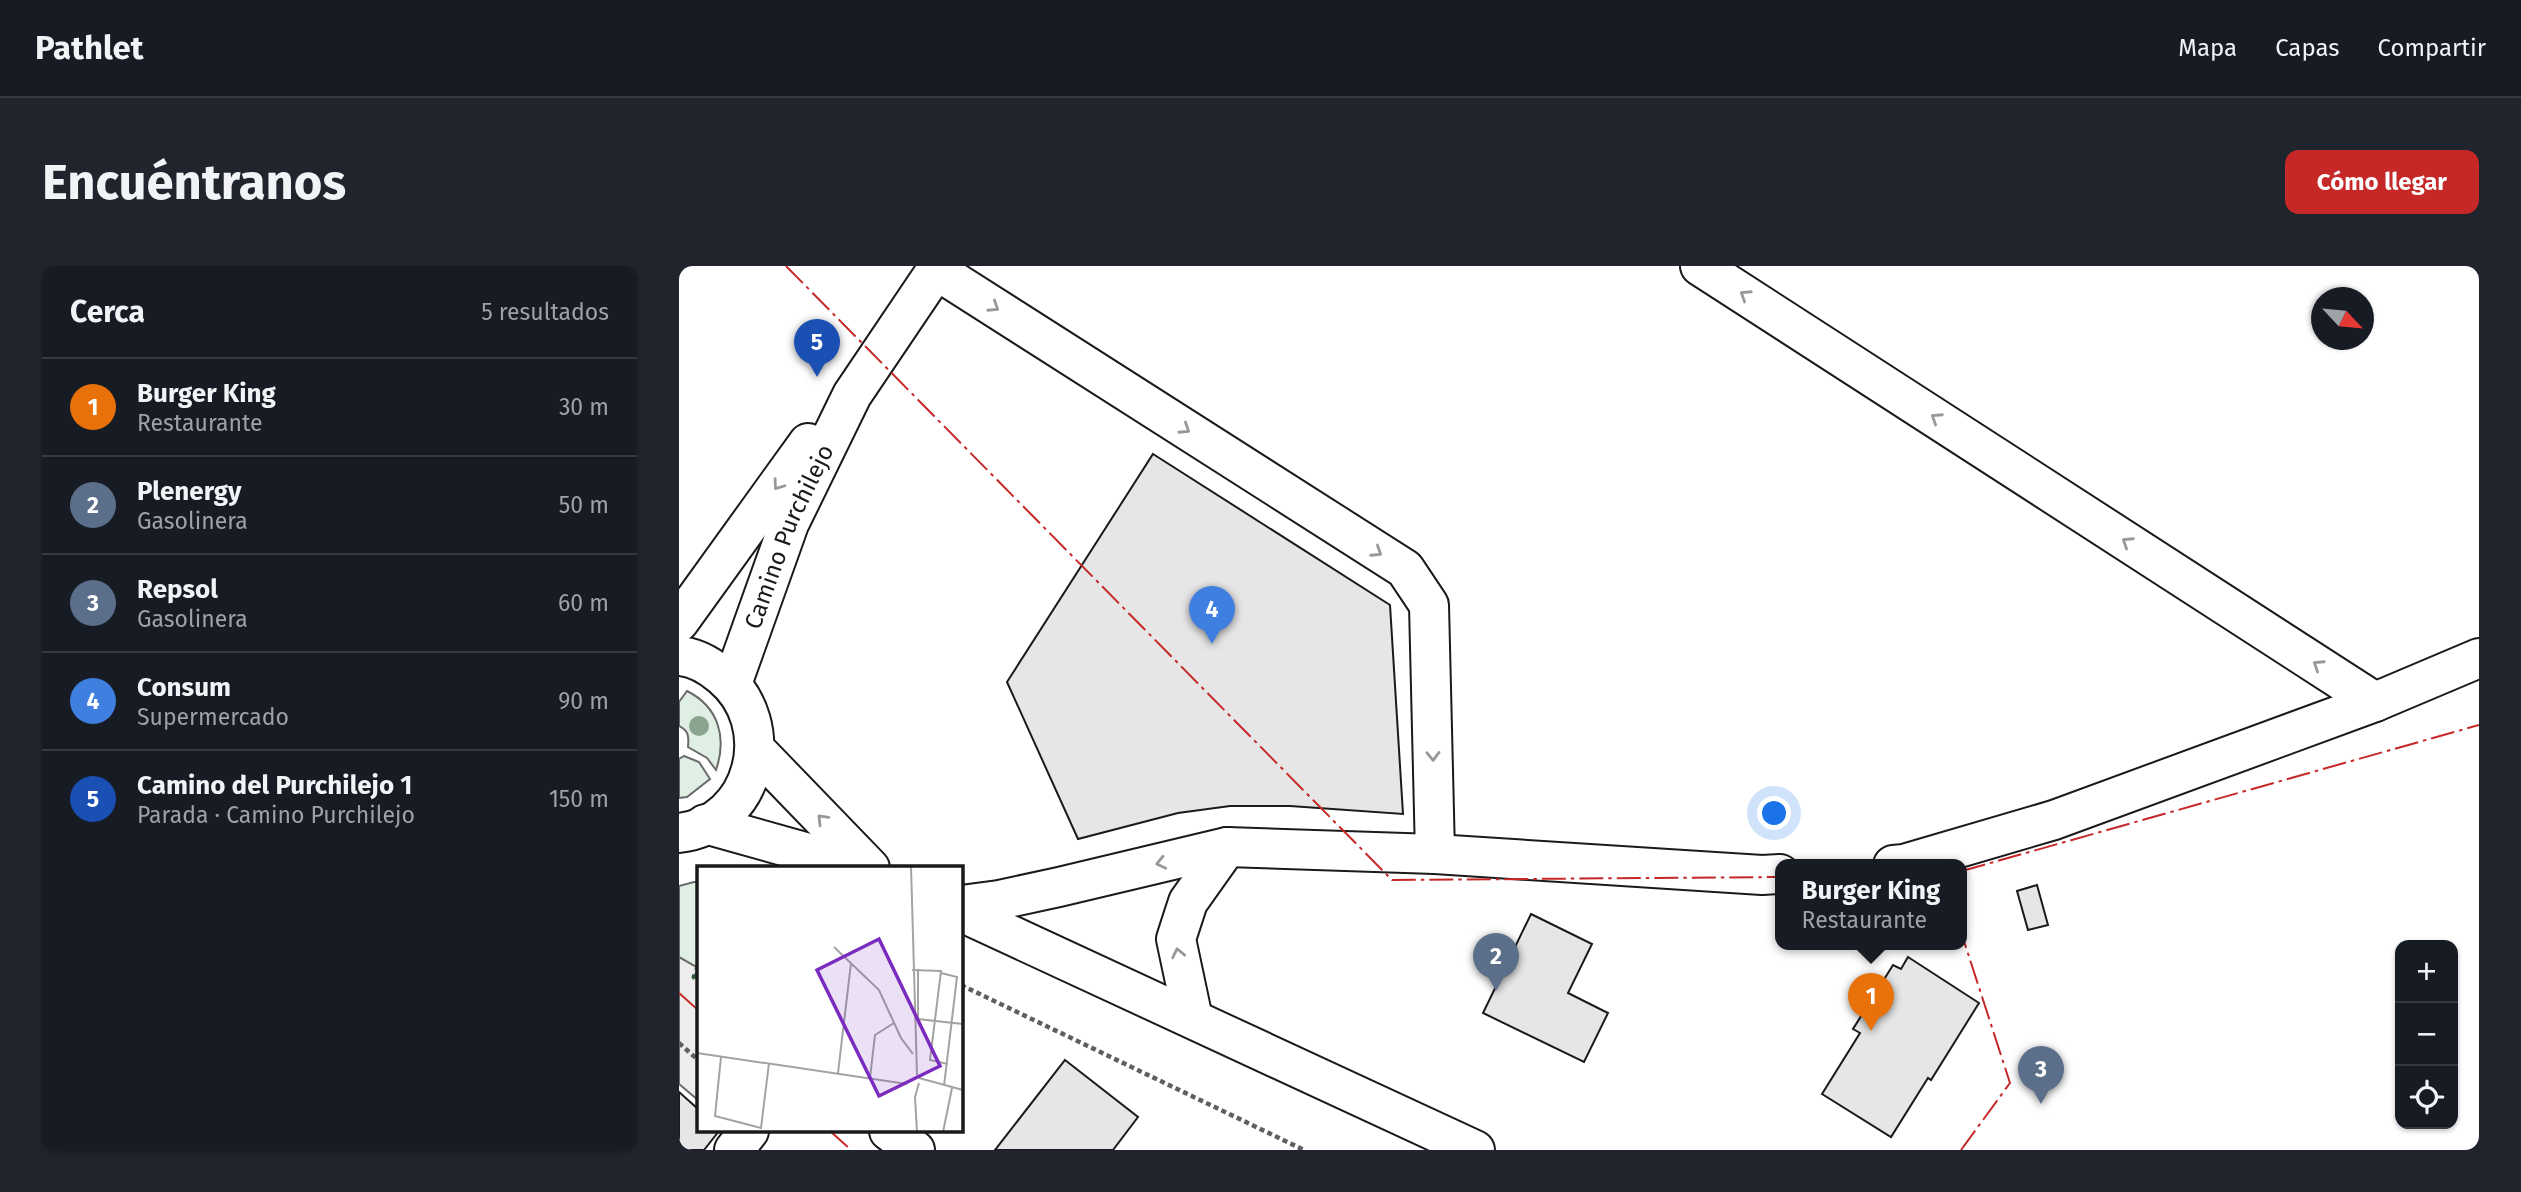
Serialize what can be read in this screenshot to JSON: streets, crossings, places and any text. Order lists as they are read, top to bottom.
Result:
{
  "streets": {
    "street": ["Camino Purchilejo"]
  },
  "north": "bottom right",
  "page": {
    "header": "Pathlet",
    "nav": ["Mapa", "Capas", "Compartir"],
    "buttons": "Cómo llegar",
    "title": "Encuéntranos",
    "heading": ["Cerca", "5 resultados"],
    "pins": [
      "5",
      "4",
      "2",
      "1",
      "3"
    ],
    "list": [
      {
        "mark": "1",
        "name": "Burger King",
        "note": "Restaurante",
        "value": "30 m"
      },
      {
        "mark": "2",
        "name": "Plenergy",
        "note": "Gasolinera",
        "value": "50 m"
      },
      {
        "mark": "3",
        "name": "Repsol",
        "note": "Gasolinera",
        "value": "60 m"
      },
      {
        "mark": "4",
        "name": "Consum",
        "note": "Supermercado",
        "value": "90 m"
      },
      {
        "mark": "5",
        "name": "Camino del Purchilejo 1",
        "note": "Parada · Camino Purchilejo",
        "value": "150 m"
      }
    ],
    "popup": ["Burger King", "Restaurante"],
    "map_buttons": ["+", "−"]
  }
}
